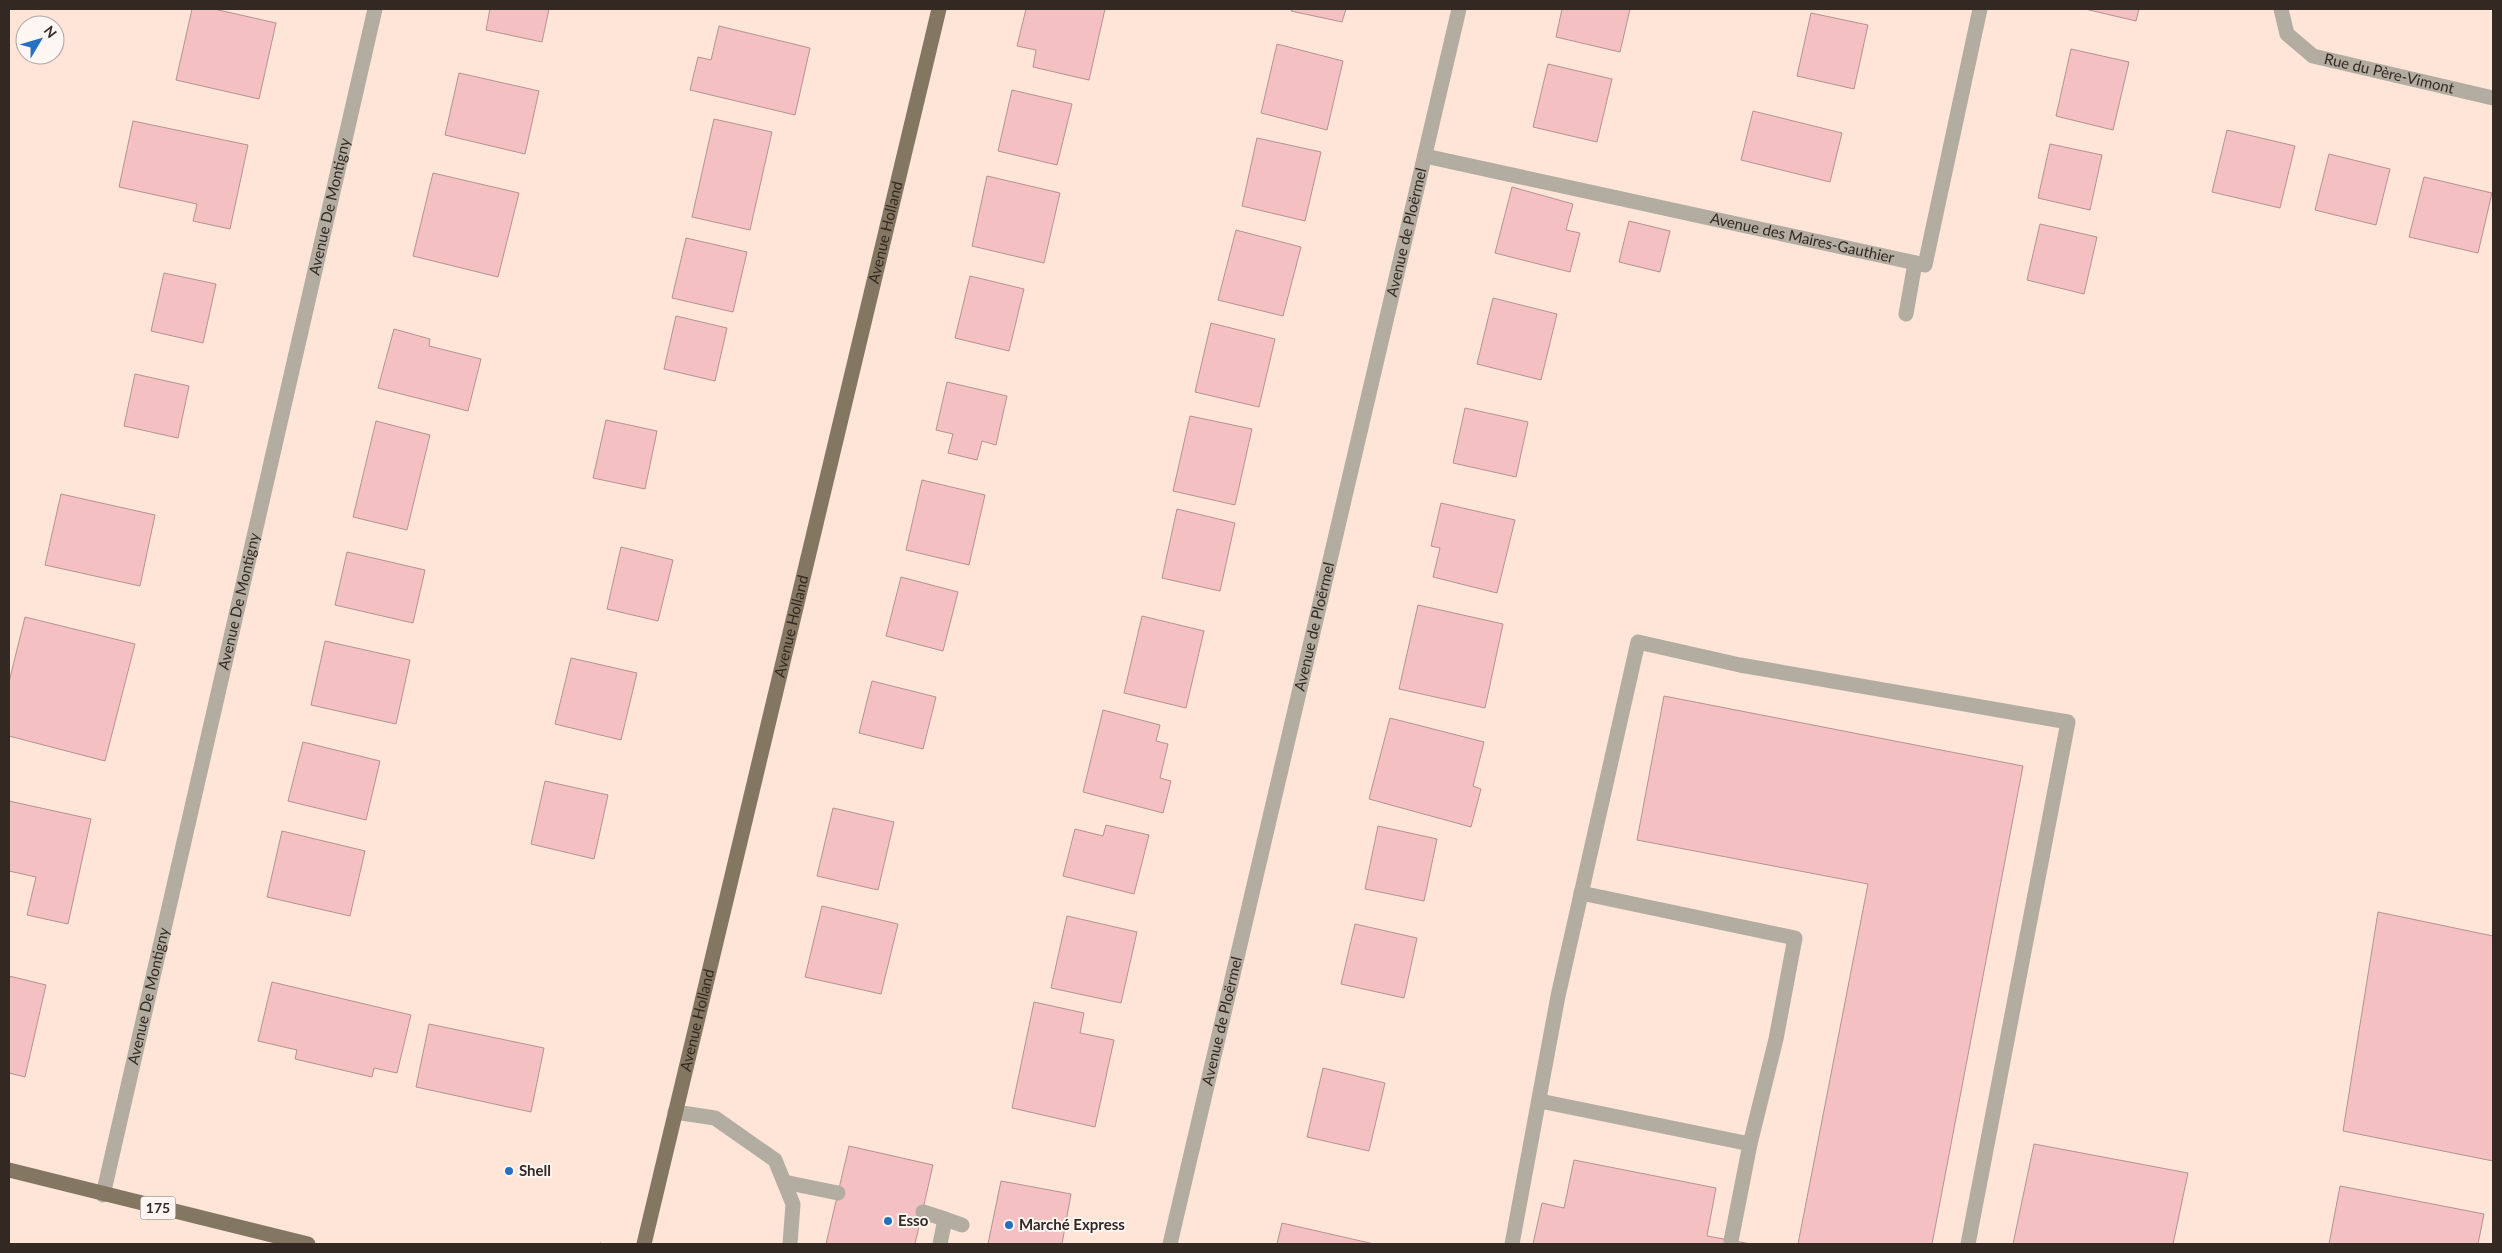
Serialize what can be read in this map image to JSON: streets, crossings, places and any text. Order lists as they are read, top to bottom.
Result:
{
  "streets": {
    "main road": ["Avenue Holland", "175"],
    "street": [
      "Rue du Père-Vimont",
      "Avenue De Montigny",
      "Avenue de Ploërmel",
      "Avenue des Maires-Gauthier"
    ]
  },
  "crossings": [
    ["Avenue De Montigny", "175"],
    ["Avenue de Ploërmel", "Avenue des Maires-Gauthier"]
  ],
  "places": ["Shell", "Esso", "Marché Express"],
  "north": "top right"
}
